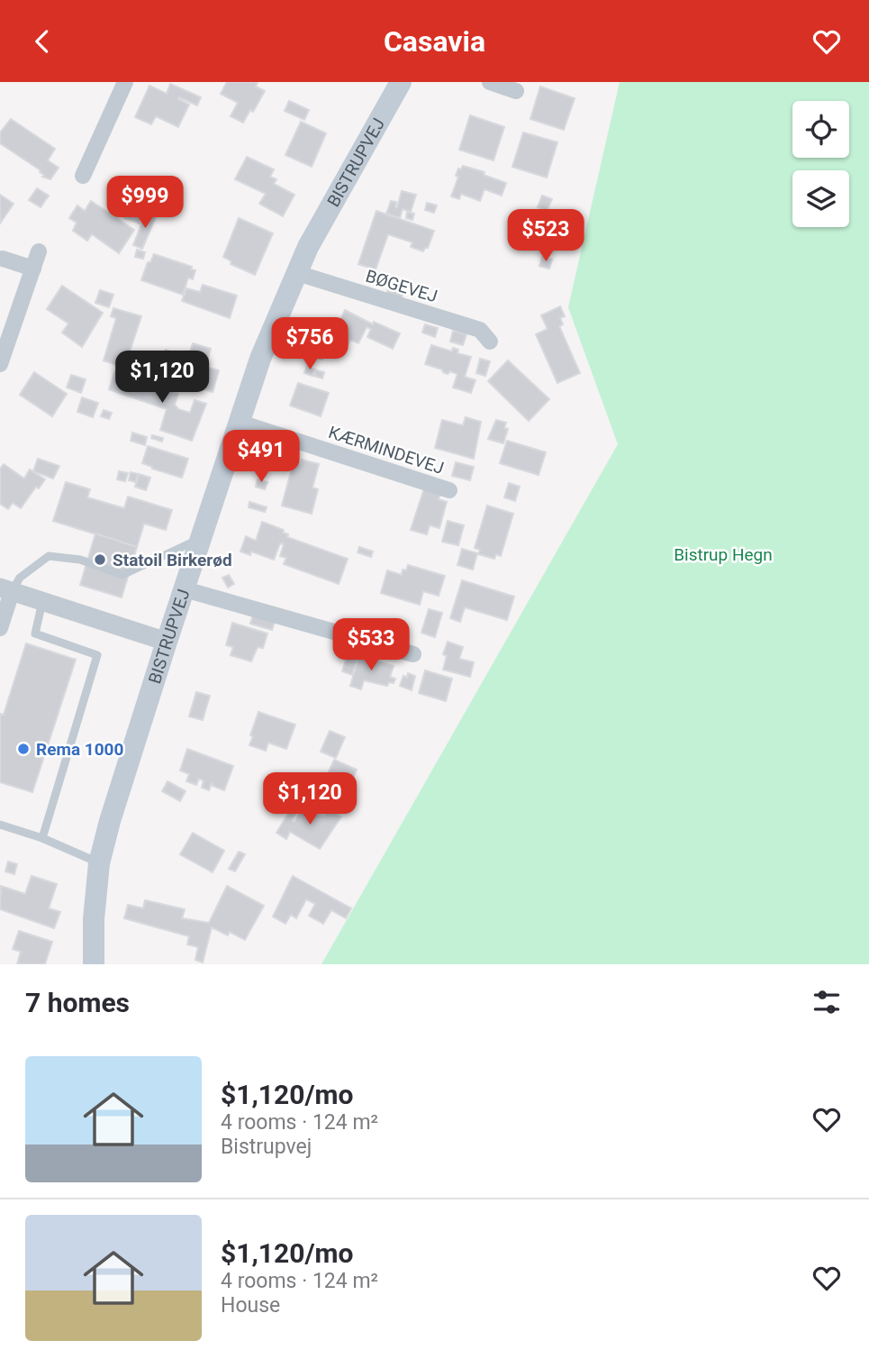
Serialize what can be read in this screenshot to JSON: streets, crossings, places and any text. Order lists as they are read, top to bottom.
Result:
{
  "streets": {
    "main road": ["BISTRUPVEJ"],
    "street": ["BØGEVEJ", "KÆRMINDEVEJ"]
  },
  "crossings": [
    ["BISTRUPVEJ", "BØGEVEJ"],
    ["BISTRUPVEJ", "KÆRMINDEVEJ"]
  ],
  "parks": ["Bistrup Hegn"],
  "places": ["Statoil Birkerød", "Rema 1000"],
  "page": {
    "header": "Casavia",
    "price": [
      "$999",
      "$523",
      "$756",
      "$1,120",
      "$491",
      "$533",
      "$1,120"
    ],
    "heading": "7 homes",
    "list": [
      {
        "name": "$1,120/mo",
        "note": "4 rooms · 124 m² · Bistrupvej"
      },
      {
        "name": "$1,120/mo",
        "note": "4 rooms · 124 m² · House"
      }
    ]
  }
}
